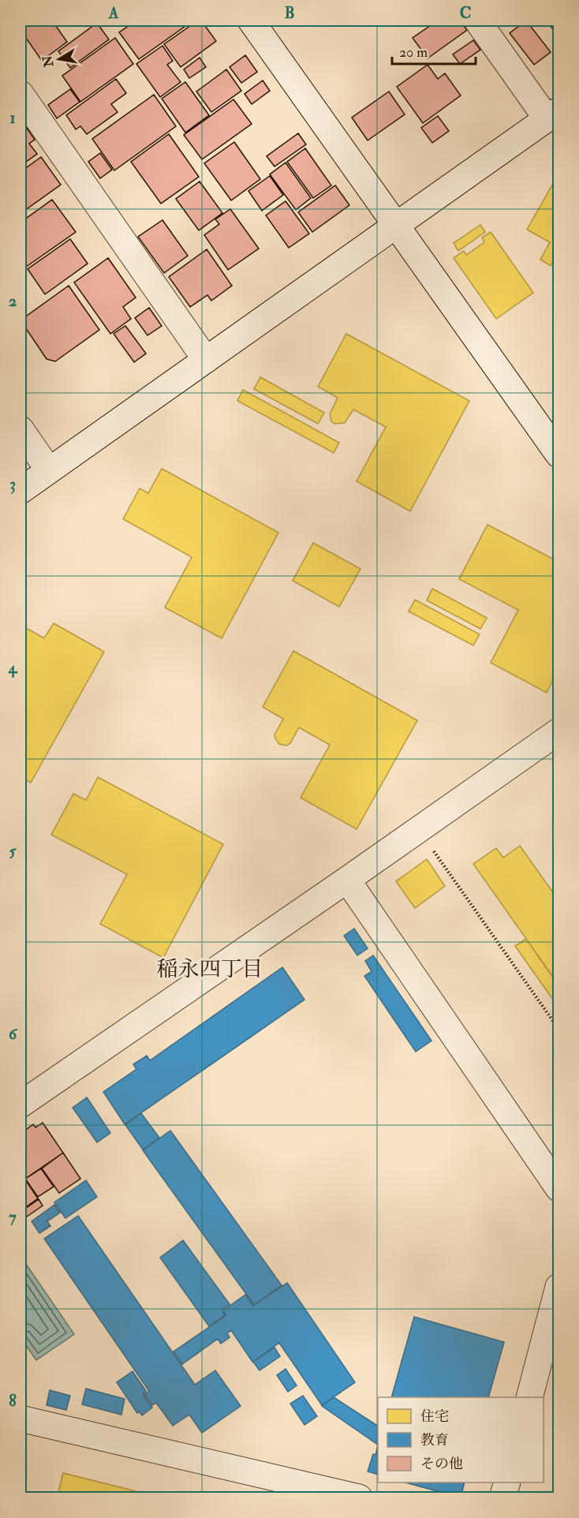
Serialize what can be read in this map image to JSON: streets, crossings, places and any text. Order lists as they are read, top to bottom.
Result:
{
  "districts": ["稲永四丁目"],
  "legend": ["住宅", "教育", "その他"],
  "scale_bar": "20 m",
  "north": "left",
  "grid": {
    "columns": ["A", "B", "C"],
    "rows": [
      "1",
      "2",
      "3",
      "4",
      "5",
      "6",
      "7",
      "8"
    ]
  }
}
